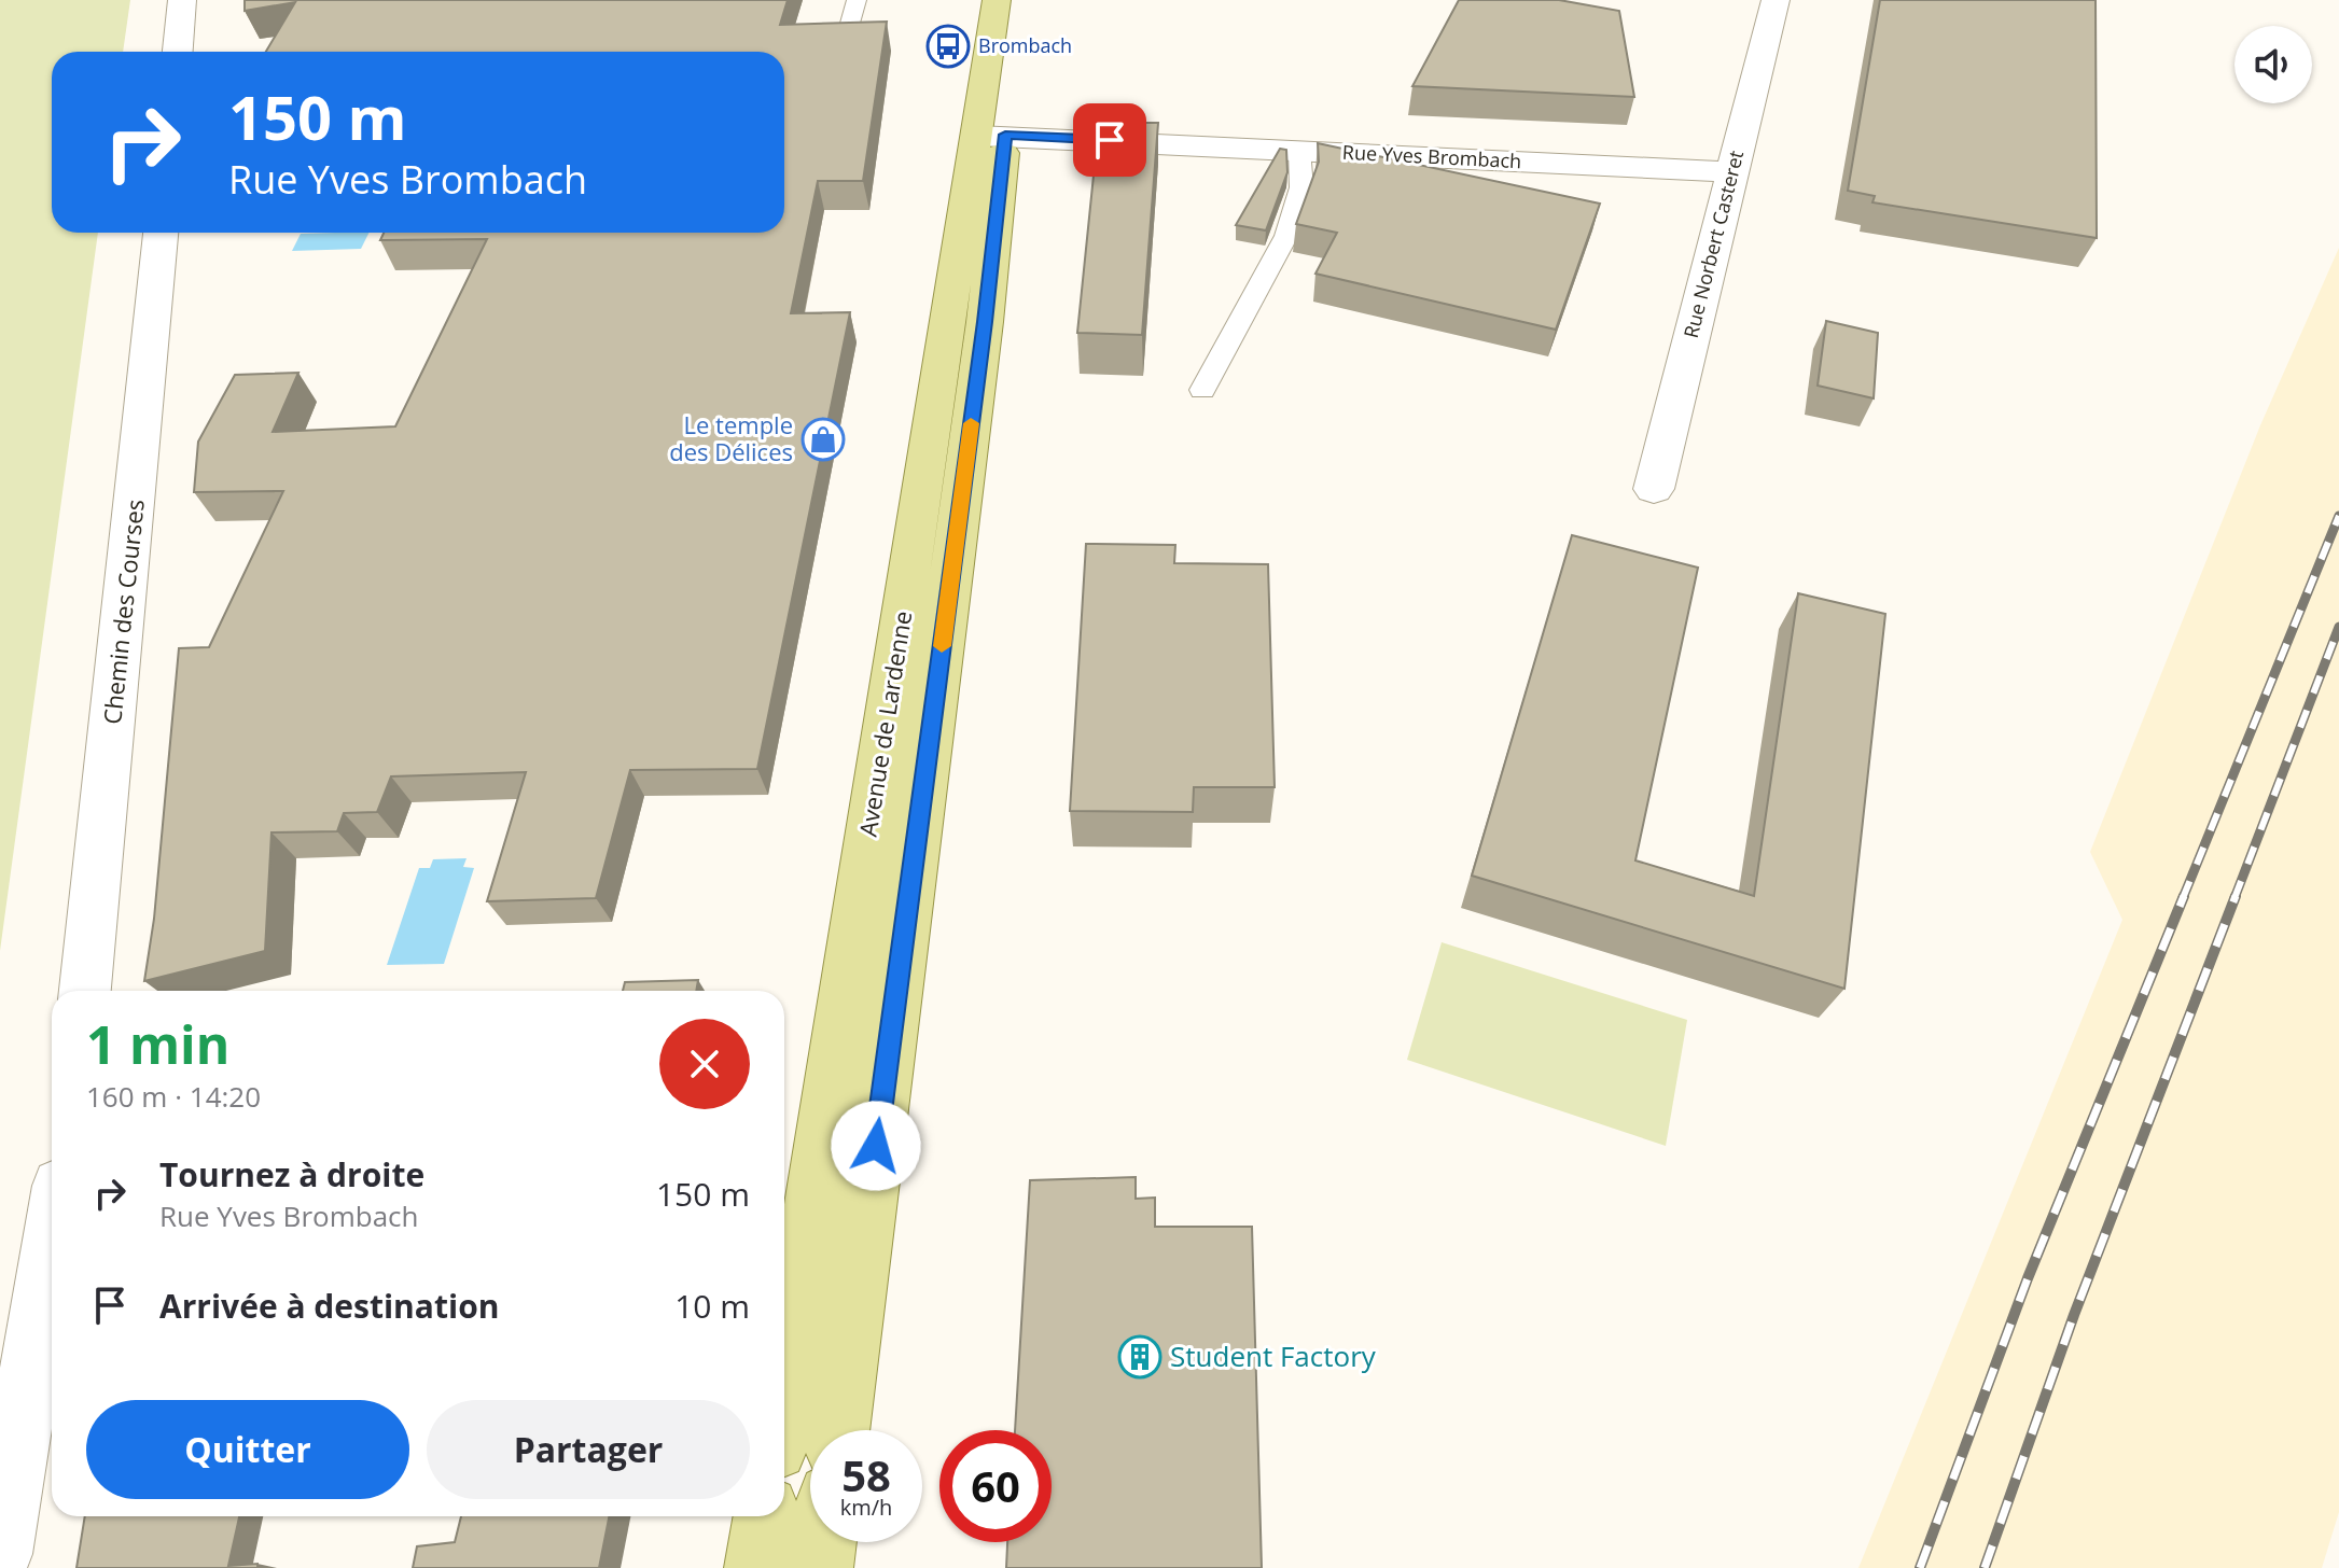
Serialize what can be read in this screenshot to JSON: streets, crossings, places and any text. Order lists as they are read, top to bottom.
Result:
{
  "streets": {
    "main road": ["Avenue de Lardenne"],
    "street": ["Rue Yves Brombach", "Rue Norbert Casteret", "Chemin des Courses"]
  },
  "crossings": [
    ["Rue Yves Brombach", "Rue Norbert Casteret"],
    ["Rue Yves Brombach", "Avenue de Lardenne"]
  ],
  "places": {
    "bus stop": ["Brombach"],
    "shop": ["Le temple des Délices"],
    "building": ["Student Factory"]
  },
  "page": {
    "turn": ["150 m", "Rue Yves Brombach"],
    "heading": ["1 min", "160 m · 14:20"],
    "list": [
      {
        "name": "Tournez à droite",
        "note": "Rue Yves Brombach",
        "value": "150 m"
      },
      {
        "name": "Arrivée à destination",
        "value": "10 m"
      }
    ],
    "buttons": ["Quitter", "Partager"],
    "speed": "58 km/h",
    "limit": "60"
  }
}
